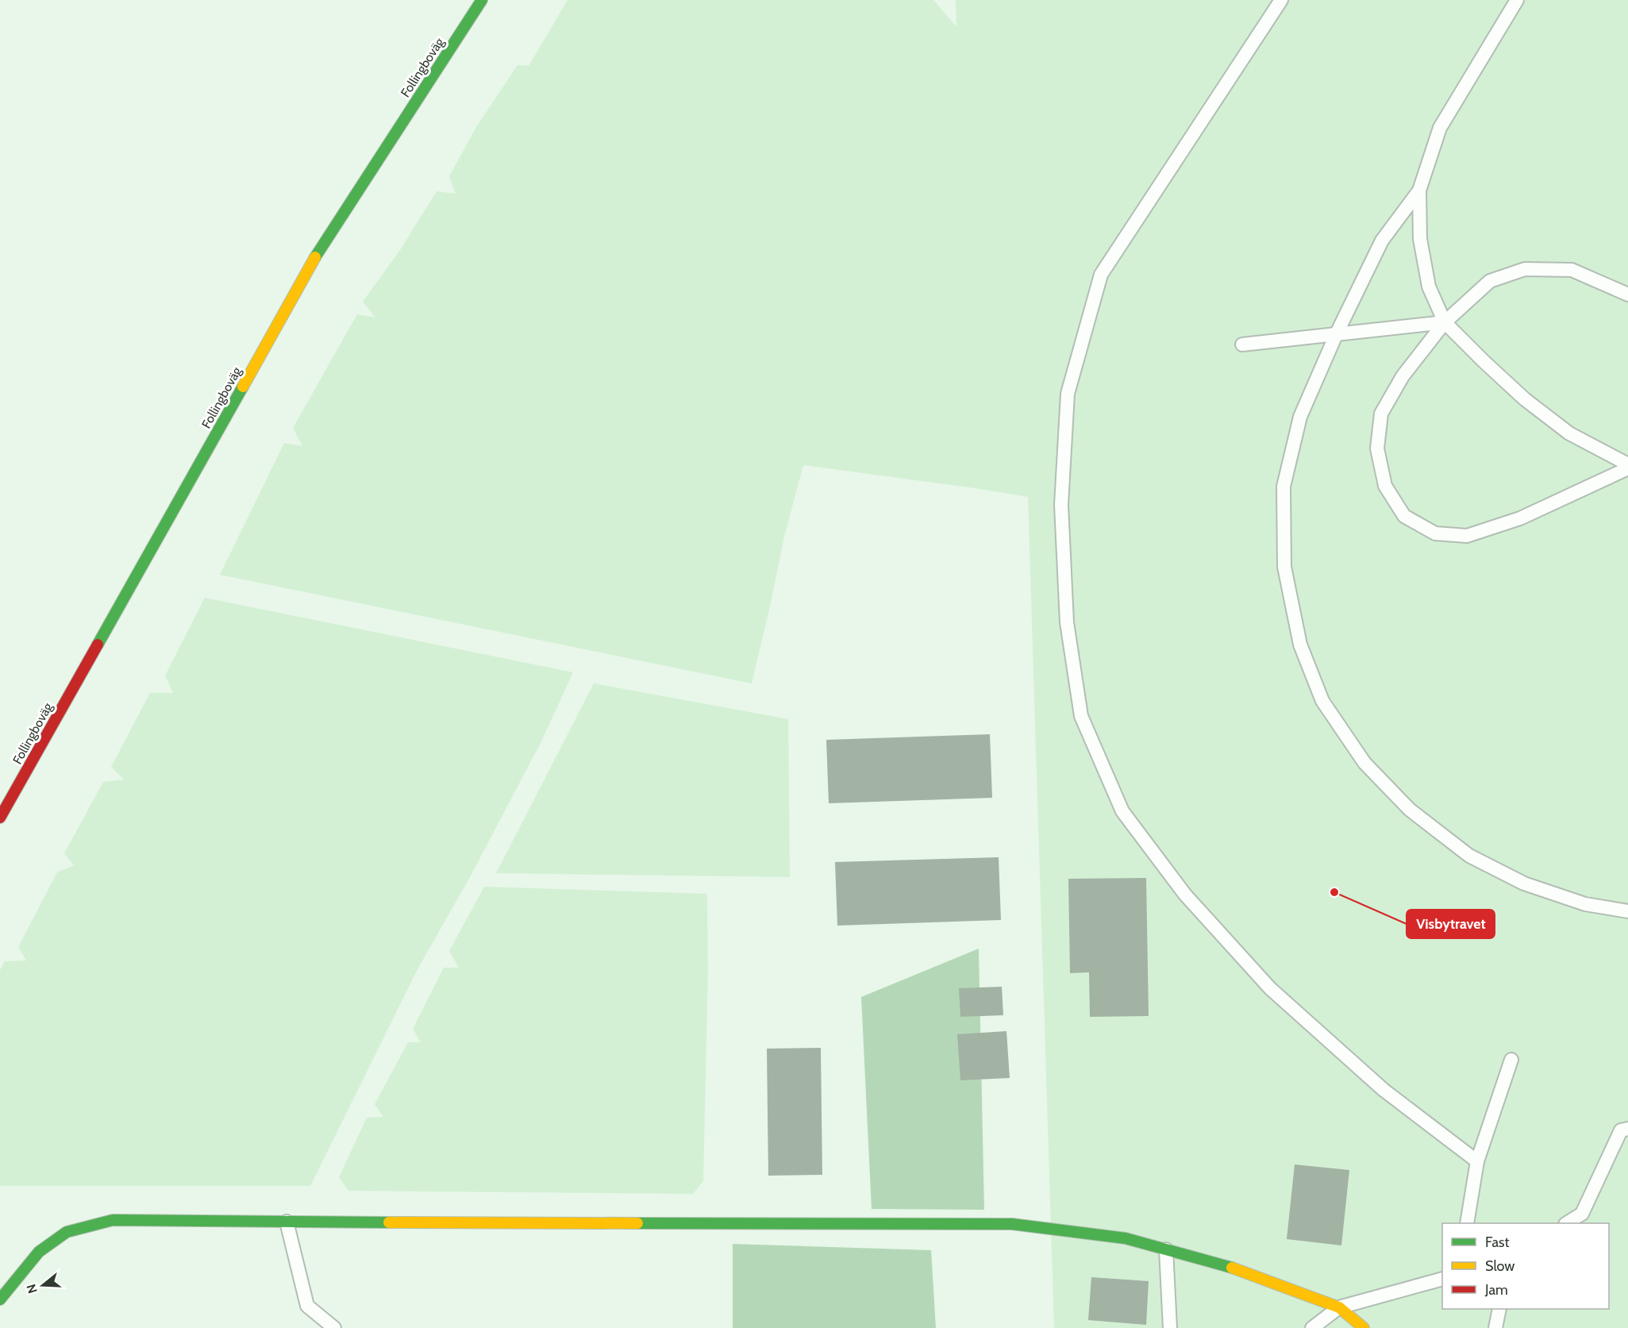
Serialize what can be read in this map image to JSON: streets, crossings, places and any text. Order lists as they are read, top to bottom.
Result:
{
  "streets": {
    "street": ["Follingboväg"]
  },
  "places": ["Visbytravet"],
  "legend": ["Fast", "Slow", "Jam"],
  "north": "left"
}
